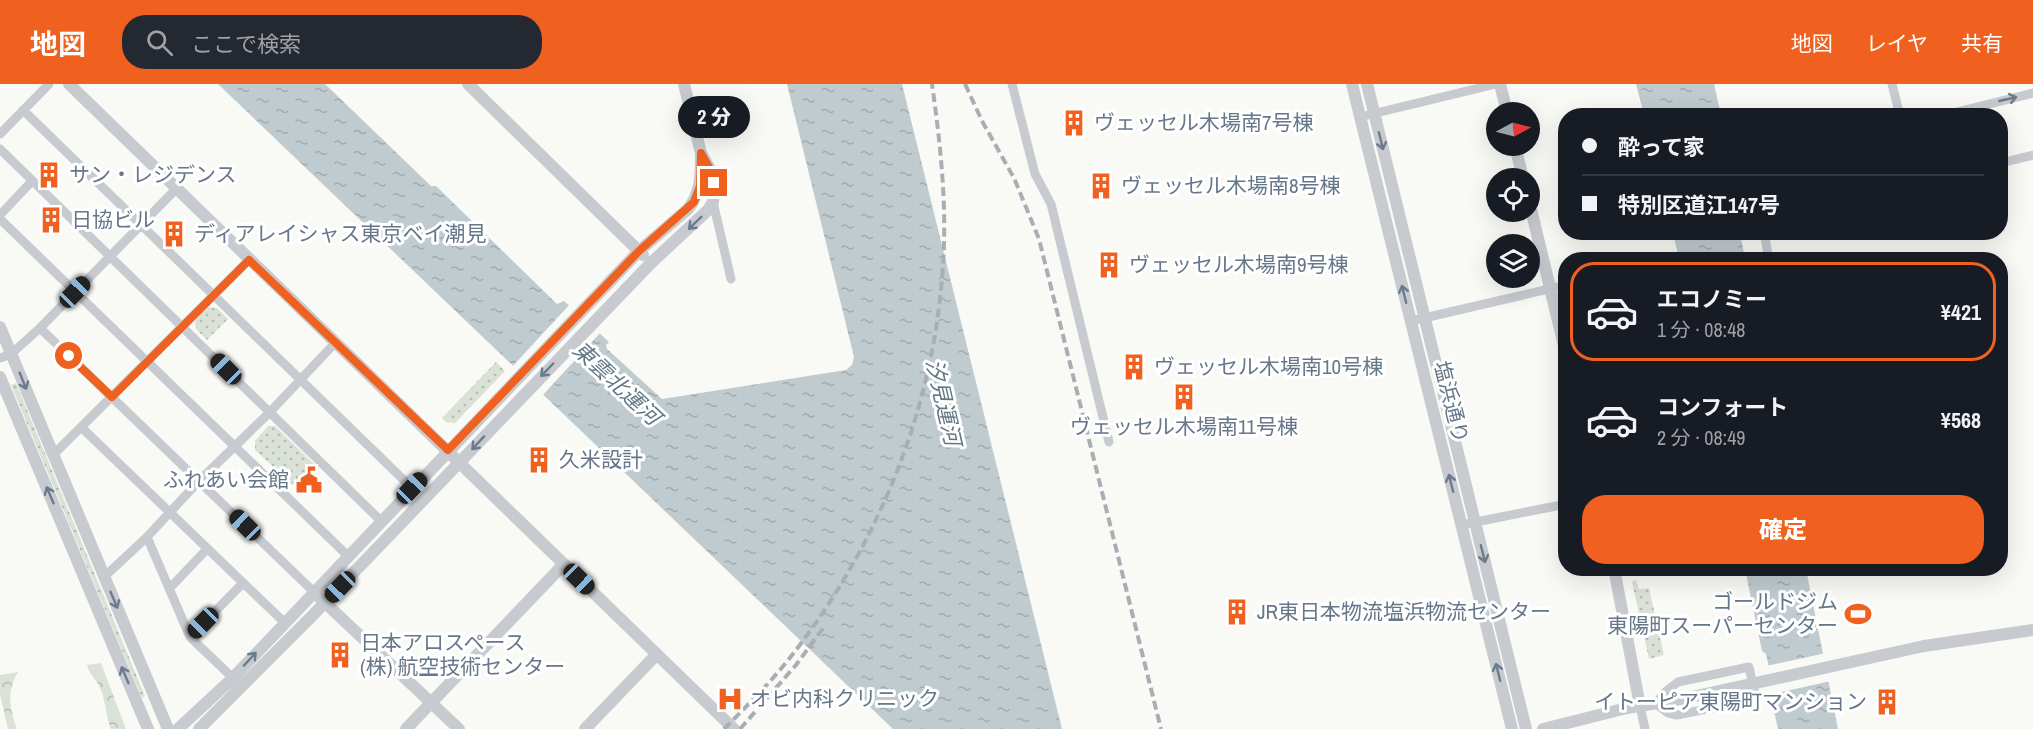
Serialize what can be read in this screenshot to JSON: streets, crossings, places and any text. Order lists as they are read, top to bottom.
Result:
{
  "streets": {
    "street": ["塩浜通り"]
  },
  "water": ["東雲北運河", "汐見運河"],
  "places": {
    "building": [
      "ヴェッセル木場南7号棟",
      "サン・レジデンス",
      "ヴェッセル木場南8号棟",
      "日協ビル",
      "ディアレイシャス東京ベイ潮見",
      "ヴェッセル木場南9号棟",
      "ヴェッセル木場南10号棟",
      "ヴェッセル木場南11号棟",
      "久米設計",
      "JR東日本物流塩浜物流センター",
      "日本アロスペース (株) 航空技術センター",
      "イトーピア東陽町マンション"
    ],
    "public building": ["ふれあい会館"],
    "sports": ["ゴールドジム 東陽町スーパーセンター"],
    "hospital": ["オビ内科クリニック"]
  },
  "north": "right",
  "page": {
    "header": "地図",
    "search": "ここで検索",
    "nav": ["地図", "レイヤ", "共有"],
    "bubble": "2 分",
    "banner": ["酔って家", "特別区道江147号"],
    "list": [
      {
        "name": "エコノミー",
        "note": "1 分 · 08:48",
        "value": "¥421"
      },
      {
        "name": "コンフォート",
        "note": "2 分 · 08:49",
        "value": "¥568"
      }
    ],
    "buttons": "確定"
  }
}
